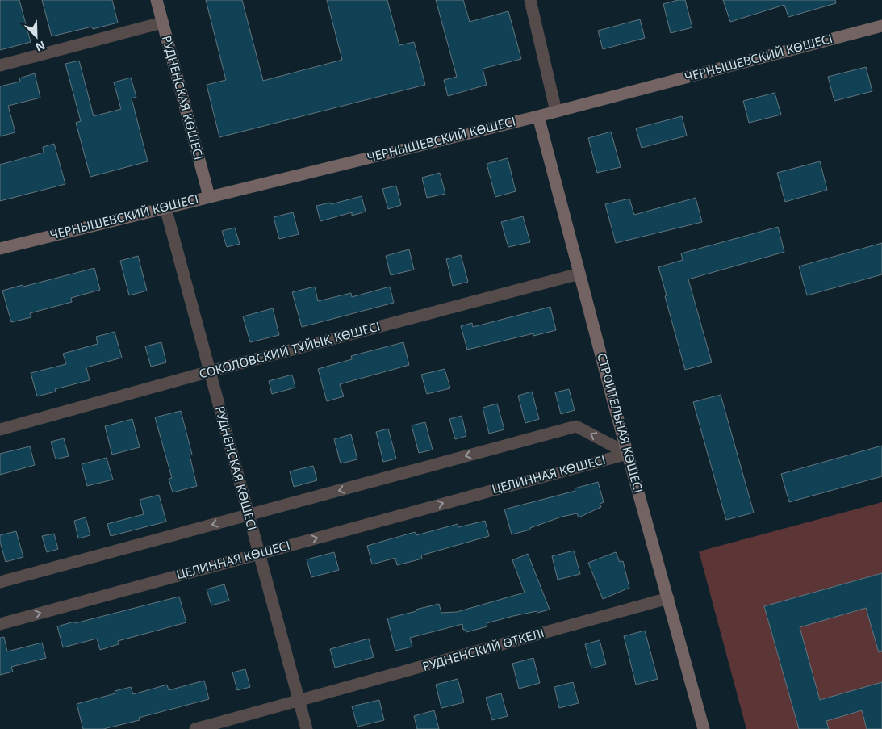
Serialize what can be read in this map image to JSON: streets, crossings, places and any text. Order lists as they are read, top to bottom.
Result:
{
  "streets": {
    "street": [
      "ЧЕРНЫШЕВСКИЙ КӨШЕСІ",
      "РУДНЕНСКАЯ КӨШЕСІ",
      "СОКОЛОВСКИЙ ТҰЙЫҚ КӨШЕСІ",
      "СТРОИТЕЛЬНАЯ КӨШЕСІ",
      "ЦЕЛИННАЯ КӨШЕСІ",
      "РУДНЕНСКИЙ ӨТКЕЛІ"
    ]
  },
  "crossings": [
    ["ЧЕРНЫШЕВСКИЙ КӨШЕСІ", "РУДНЕНСКАЯ КӨШЕСІ"],
    ["ЧЕРНЫШЕВСКИЙ КӨШЕСІ", "СТРОИТЕЛЬНАЯ КӨШЕСІ"],
    ["РУДНЕНСКАЯ КӨШЕСІ", "СОКОЛОВСКИЙ ТҰЙЫҚ КӨШЕСІ"],
    ["РУДНЕНСКАЯ КӨШЕСІ", "ЦЕЛИННАЯ КӨШЕСІ"],
    ["РУДНЕНСКАЯ КӨШЕСІ", "РУДНЕНСКИЙ ӨТКЕЛІ"],
    ["СОКОЛОВСКИЙ ТҰЙЫҚ КӨШЕСІ", "СТРОИТЕЛЬНАЯ КӨШЕСІ"],
    ["СТРОИТЕЛЬНАЯ КӨШЕСІ", "ЦЕЛИННАЯ КӨШЕСІ"],
    ["СТРОИТЕЛЬНАЯ КӨШЕСІ", "РУДНЕНСКИЙ ӨТКЕЛІ"]
  ],
  "north": "bottom right"
}
